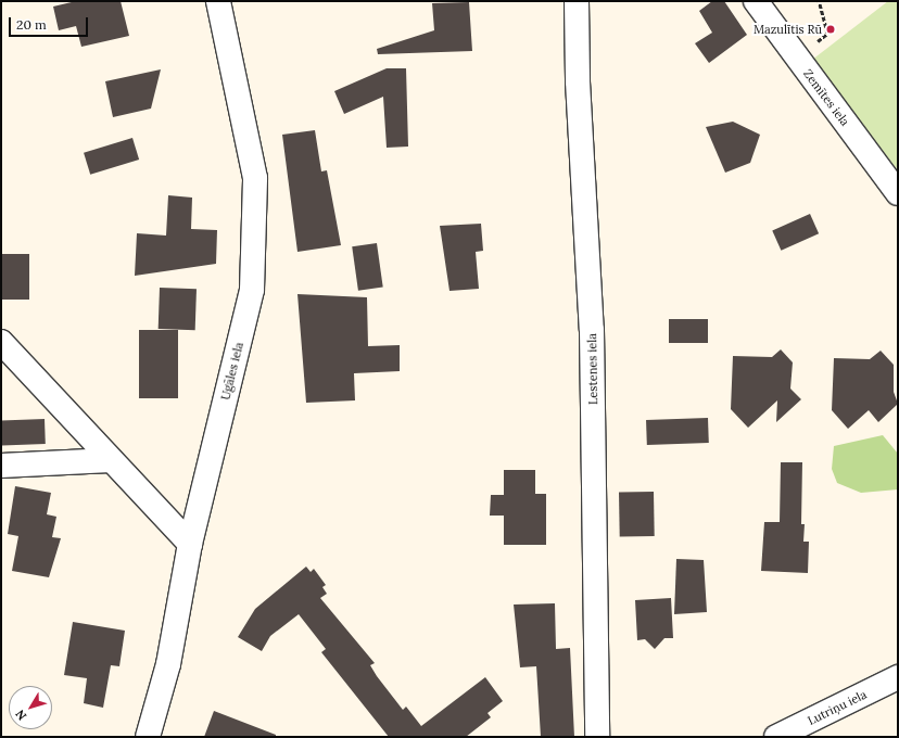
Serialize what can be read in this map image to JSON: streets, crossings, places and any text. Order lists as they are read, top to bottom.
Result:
{
  "streets": {
    "street": [
      "Zemītes iela",
      "Lestenes iela",
      "Ugāles iela",
      "Lutriņu iela"
    ]
  },
  "places": ["Mazulītis Rū"],
  "scale_bar": "20 m",
  "north": "bottom left"
}
